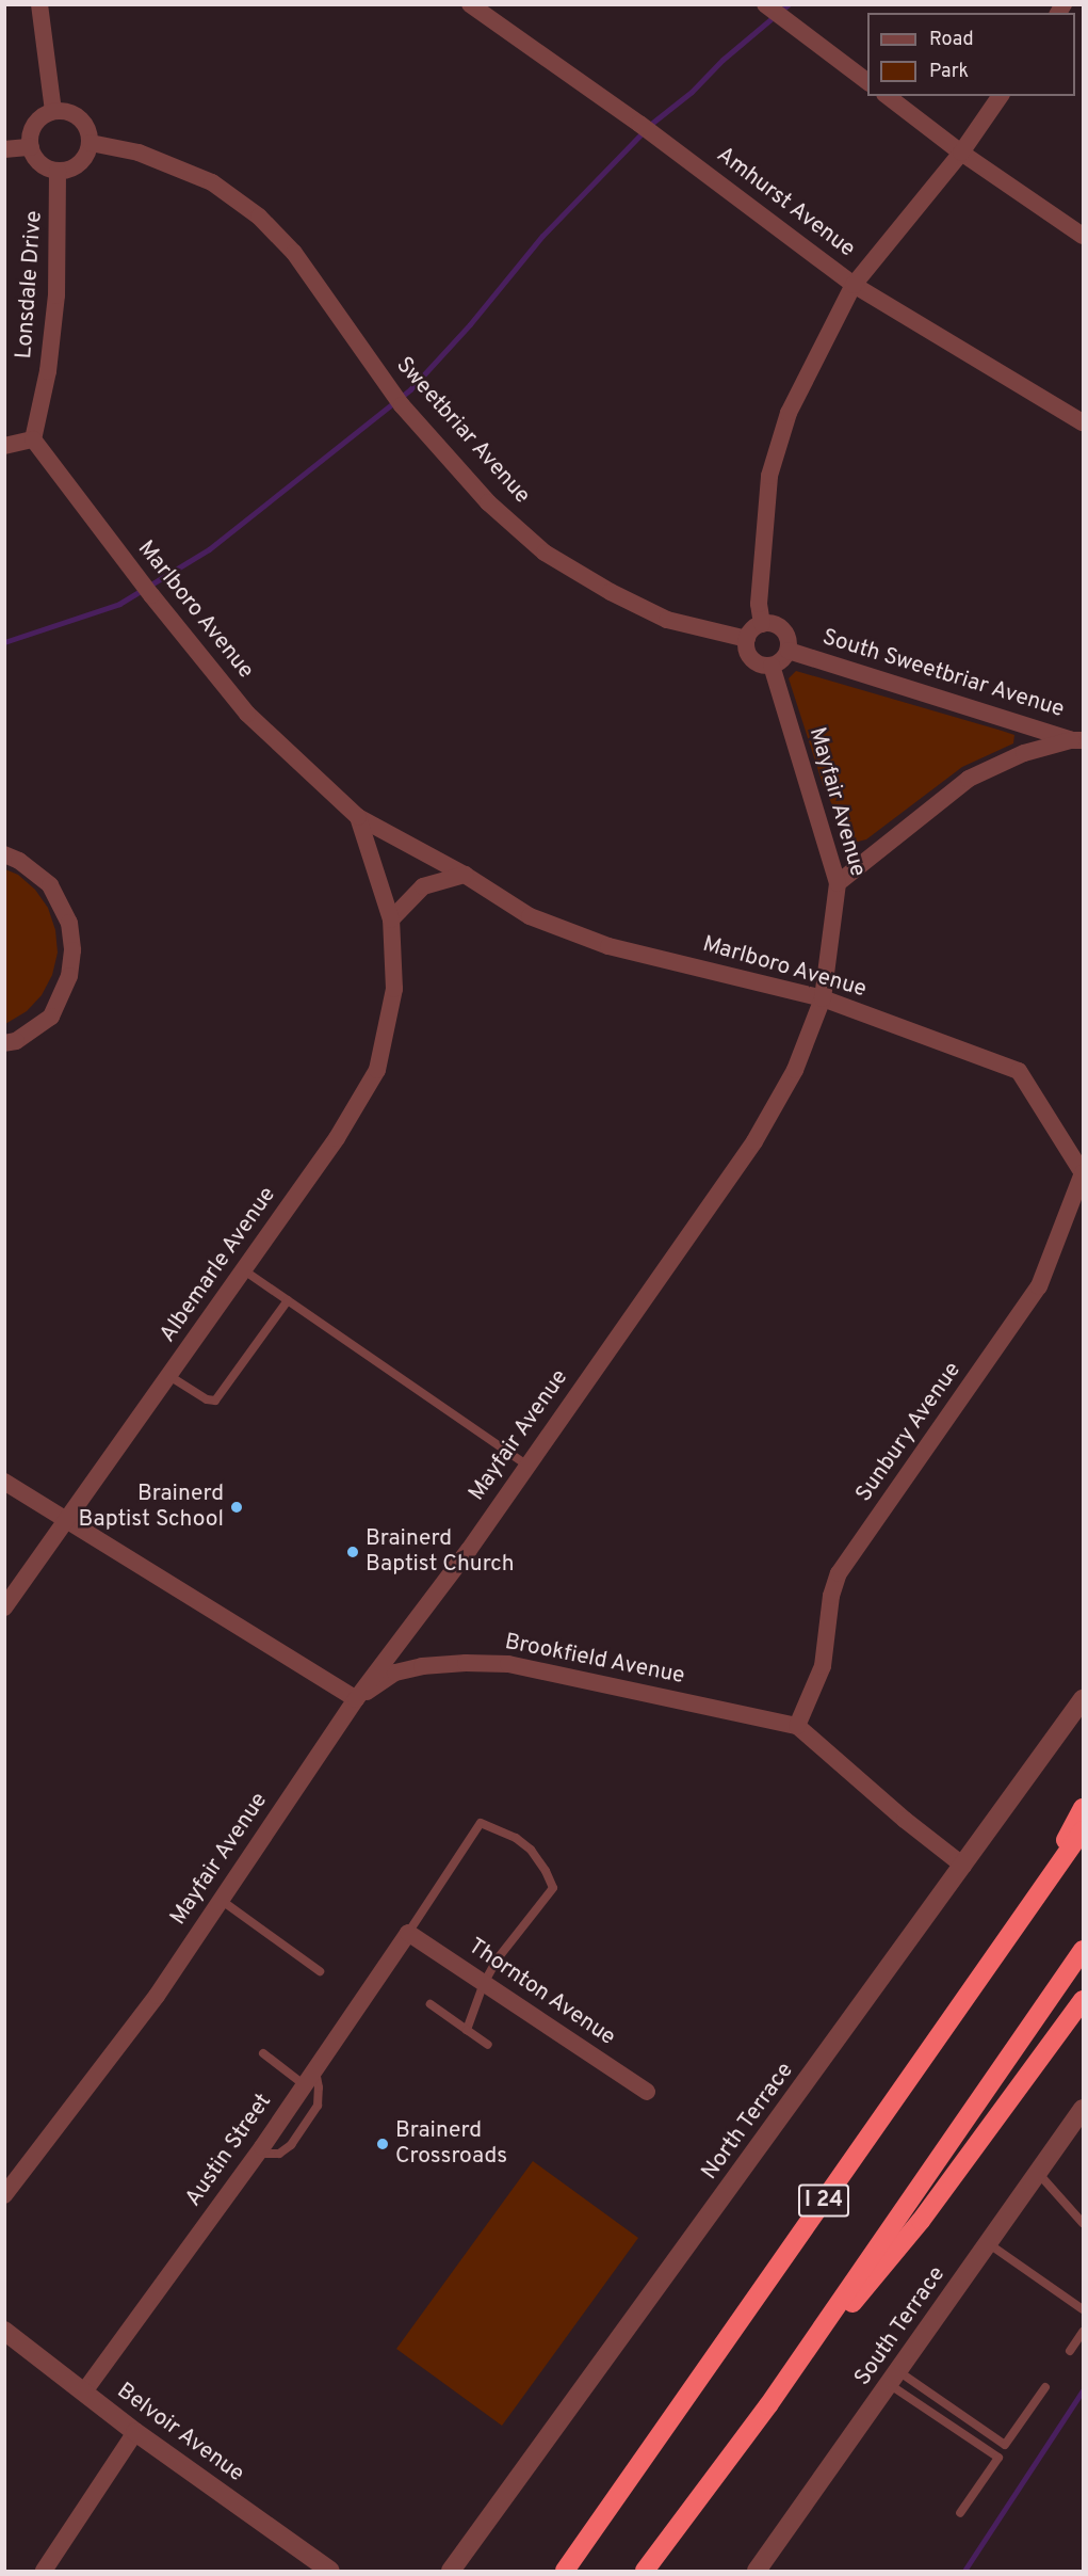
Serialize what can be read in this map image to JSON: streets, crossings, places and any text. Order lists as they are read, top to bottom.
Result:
{
  "streets": {
    "highway": ["I 24"],
    "street": [
      "Amhurst Avenue",
      "Lonsdale Drive",
      "Sweetbriar Avenue",
      "Marlboro Avenue",
      "South Sweetbriar Avenue",
      "Mayfair Avenue",
      "Albemarle Avenue",
      "Sunbury Avenue",
      "Brookfield Avenue",
      "Thornton Avenue",
      "North Terrace",
      "Austin Street",
      "South Terrace",
      "Belvoir Avenue"
    ]
  },
  "crossings": [
    ["Lonsdale Drive", "Sweetbriar Avenue"],
    ["Lonsdale Drive", "Marlboro Avenue"],
    ["Sweetbriar Avenue", "South Sweetbriar Avenue"],
    ["Sweetbriar Avenue", "Mayfair Avenue"],
    ["Marlboro Avenue", "Mayfair Avenue"],
    ["Marlboro Avenue", "Albemarle Avenue"],
    ["Marlboro Avenue", "Sunbury Avenue"],
    ["South Sweetbriar Avenue", "Mayfair Avenue"],
    ["Mayfair Avenue", "Brookfield Avenue"],
    ["Sunbury Avenue", "Brookfield Avenue"],
    ["Brookfield Avenue", "North Terrace"],
    ["Thornton Avenue", "Austin Street"],
    ["Austin Street", "Belvoir Avenue"]
  ],
  "places": ["Brainerd Baptist School", "Brainerd Baptist Church", "Brainerd Crossroads"],
  "legend": ["Road", "Park"]
}
